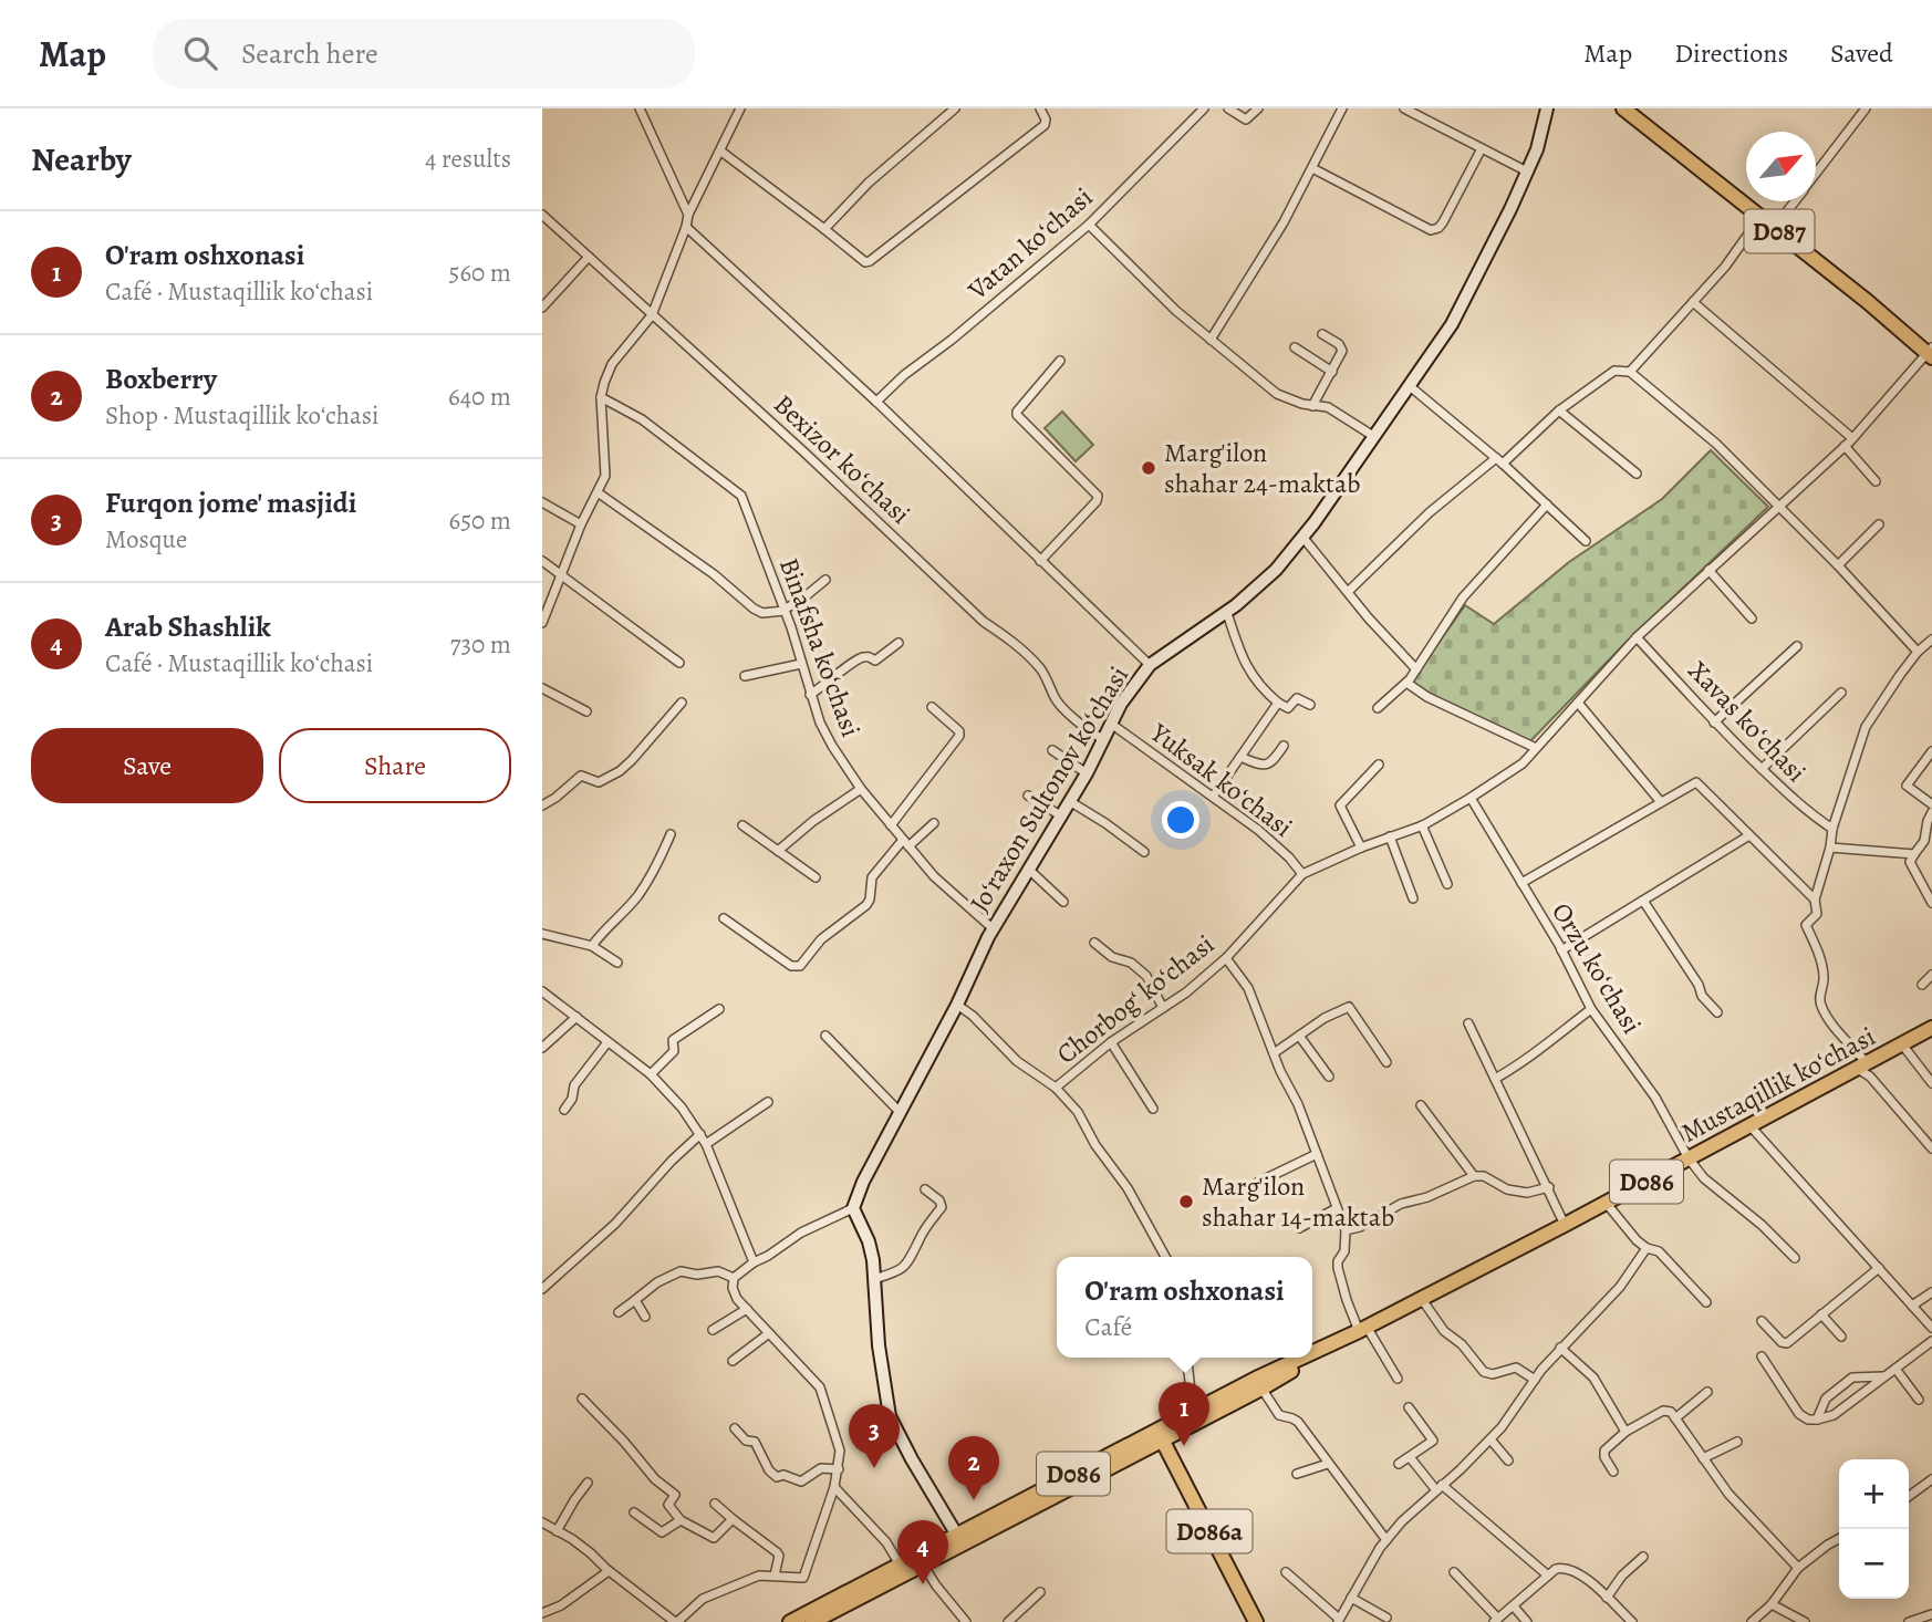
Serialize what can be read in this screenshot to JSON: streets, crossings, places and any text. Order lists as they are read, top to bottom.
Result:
{
  "streets": {
    "main road": [
      "D087",
      "Mustaqillik koʻchasi",
      "D086",
      "D086a"
    ],
    "street": [
      "Vatan koʻchasi",
      "Bexizor koʻchasi",
      "Binafsha koʻchasi",
      "Xavas koʻchasi",
      "Yuksak koʻchasi",
      "Joʻraxon Sultonov koʻchasi",
      "Orzu koʻchasi",
      "Chorbogʻ koʻchasi"
    ]
  },
  "crossings": [
    ["Bexizor koʻchasi", "Joʻraxon Sultonov koʻchasi"],
    ["Binafsha koʻchasi", "Joʻraxon Sultonov koʻchasi"],
    ["Xavas koʻchasi", "Chorbogʻ koʻchasi"],
    ["Yuksak koʻchasi", "Joʻraxon Sultonov koʻchasi"],
    ["Yuksak koʻchasi", "Chorbogʻ koʻchasi"],
    ["Orzu koʻchasi", "Chorbogʻ koʻchasi"],
    ["Orzu koʻchasi", "Mustaqillik koʻchasi"],
    ["Mustaqillik koʻchasi", "D086a"]
  ],
  "places": ["Marg'ilon shahar 24-maktab", "Marg'ilon shahar 14-maktab"],
  "north": "top right",
  "page": {
    "header": "Map",
    "search": "Search here",
    "nav": ["Map", "Directions", "Saved"],
    "heading": ["Nearby", "4 results"],
    "list": [
      {
        "mark": "1",
        "name": "O'ram oshxonasi",
        "note": "Café · Mustaqillik koʻchasi",
        "value": "560 m"
      },
      {
        "mark": "2",
        "name": "Boxberry",
        "note": "Shop · Mustaqillik koʻchasi",
        "value": "640 m"
      },
      {
        "mark": "3",
        "name": "Furqon jome' masjidi",
        "note": "Mosque",
        "value": "650 m"
      },
      {
        "mark": "4",
        "name": "Arab Shashlik",
        "note": "Café · Mustaqillik koʻchasi",
        "value": "730 m"
      }
    ],
    "buttons": ["Save", "Share"],
    "popup": ["O'ram oshxonasi", "Café"],
    "pins": [
      "1",
      "3",
      "2",
      "4"
    ],
    "map_buttons": ["+", "−"]
  }
}
